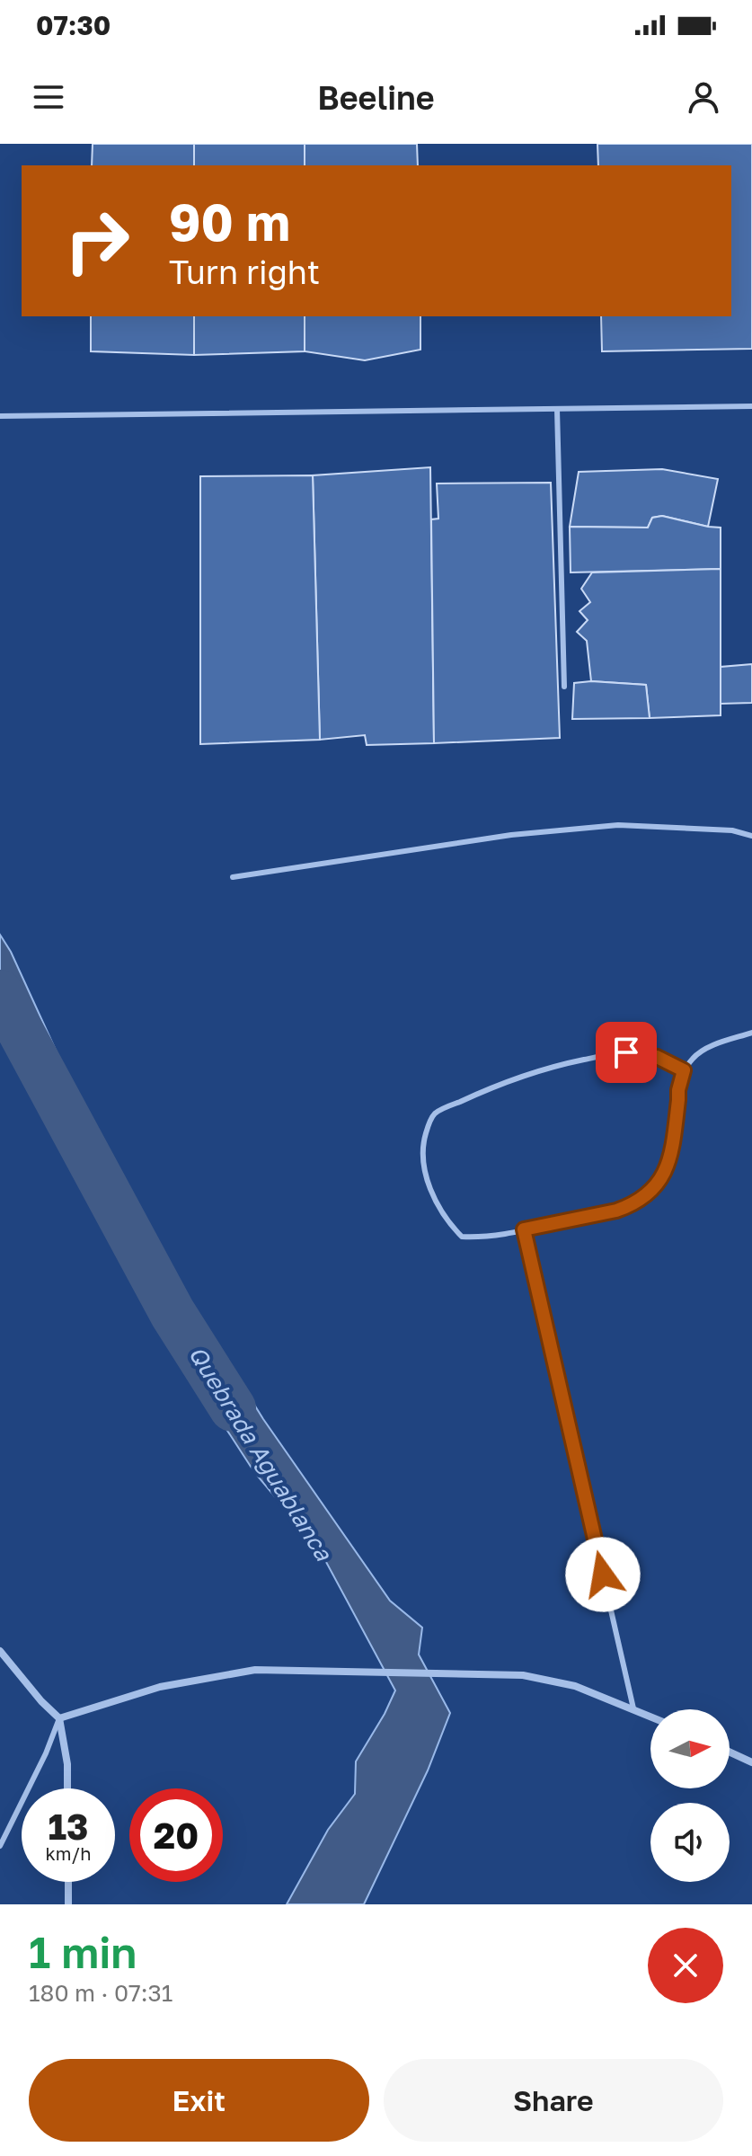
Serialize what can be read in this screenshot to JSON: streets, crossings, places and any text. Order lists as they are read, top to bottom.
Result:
{
  "water": ["Quebrada Aguablanca"],
  "north": "right",
  "page": {
    "status": "07:30",
    "header": "Beeline",
    "turn": ["90 m", "Turn right"],
    "speed": "13 km/h",
    "limit": "20",
    "heading": ["1 min", "180 m · 07:31"],
    "buttons": ["Exit", "Share"]
  }
}
